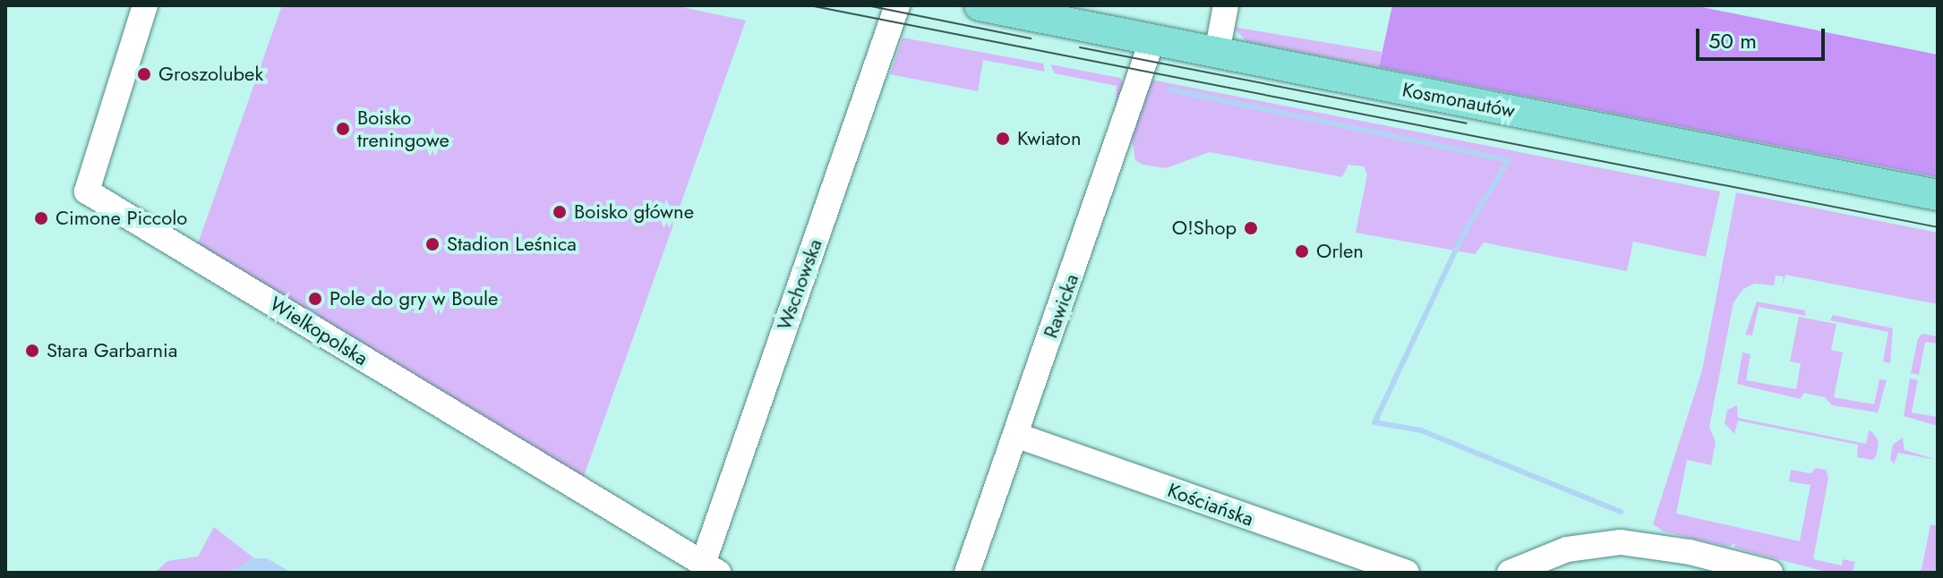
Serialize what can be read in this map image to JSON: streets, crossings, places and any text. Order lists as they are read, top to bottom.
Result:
{
  "streets": {
    "main road": ["Kosmonautów"],
    "street": [
      "Wschowska",
      "Rawicka",
      "Wielkopolska",
      "Kościańska"
    ]
  },
  "crossings": [
    ["Kosmonautów", "Rawicka"],
    ["Wschowska", "Wielkopolska"],
    ["Rawicka", "Kościańska"]
  ],
  "places": [
    "Groszolubek",
    "Boisko treningowe",
    "Kwiaton",
    "Boisko główne",
    "Cimone Piccolo",
    "O!Shop",
    "Stadion Leśnica",
    "Orlen",
    "Pole do gry w Boule",
    "Stara Garbarnia"
  ],
  "scale_bar": "50 m"
}
